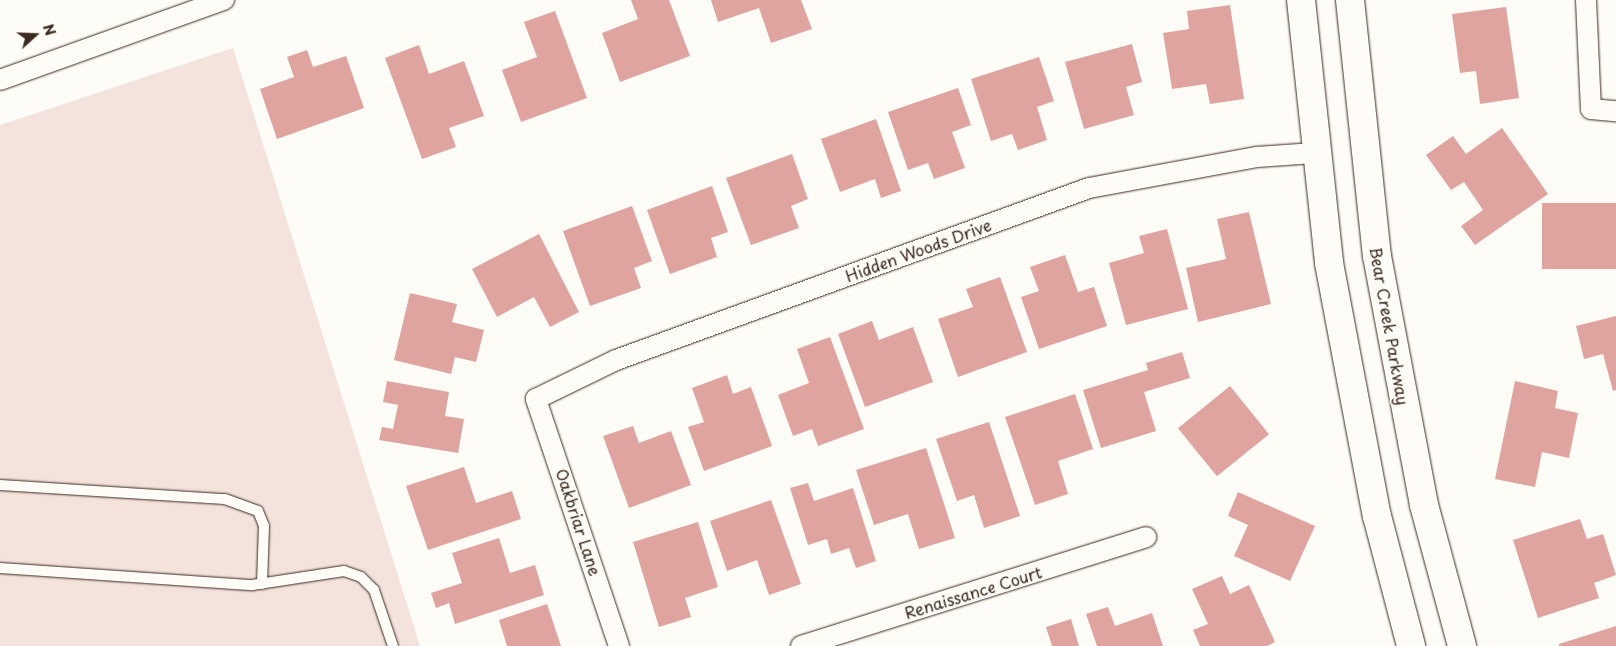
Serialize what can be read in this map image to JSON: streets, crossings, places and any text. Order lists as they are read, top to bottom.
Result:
{
  "streets": {
    "main road": ["Bear Creek Parkway"],
    "street": ["Hidden Woods Drive", "Oakbriar Lane", "Renaissance Court"]
  },
  "crossings": [
    ["Hidden Woods Drive", "Oakbriar Lane"]
  ],
  "north": "right"
}
